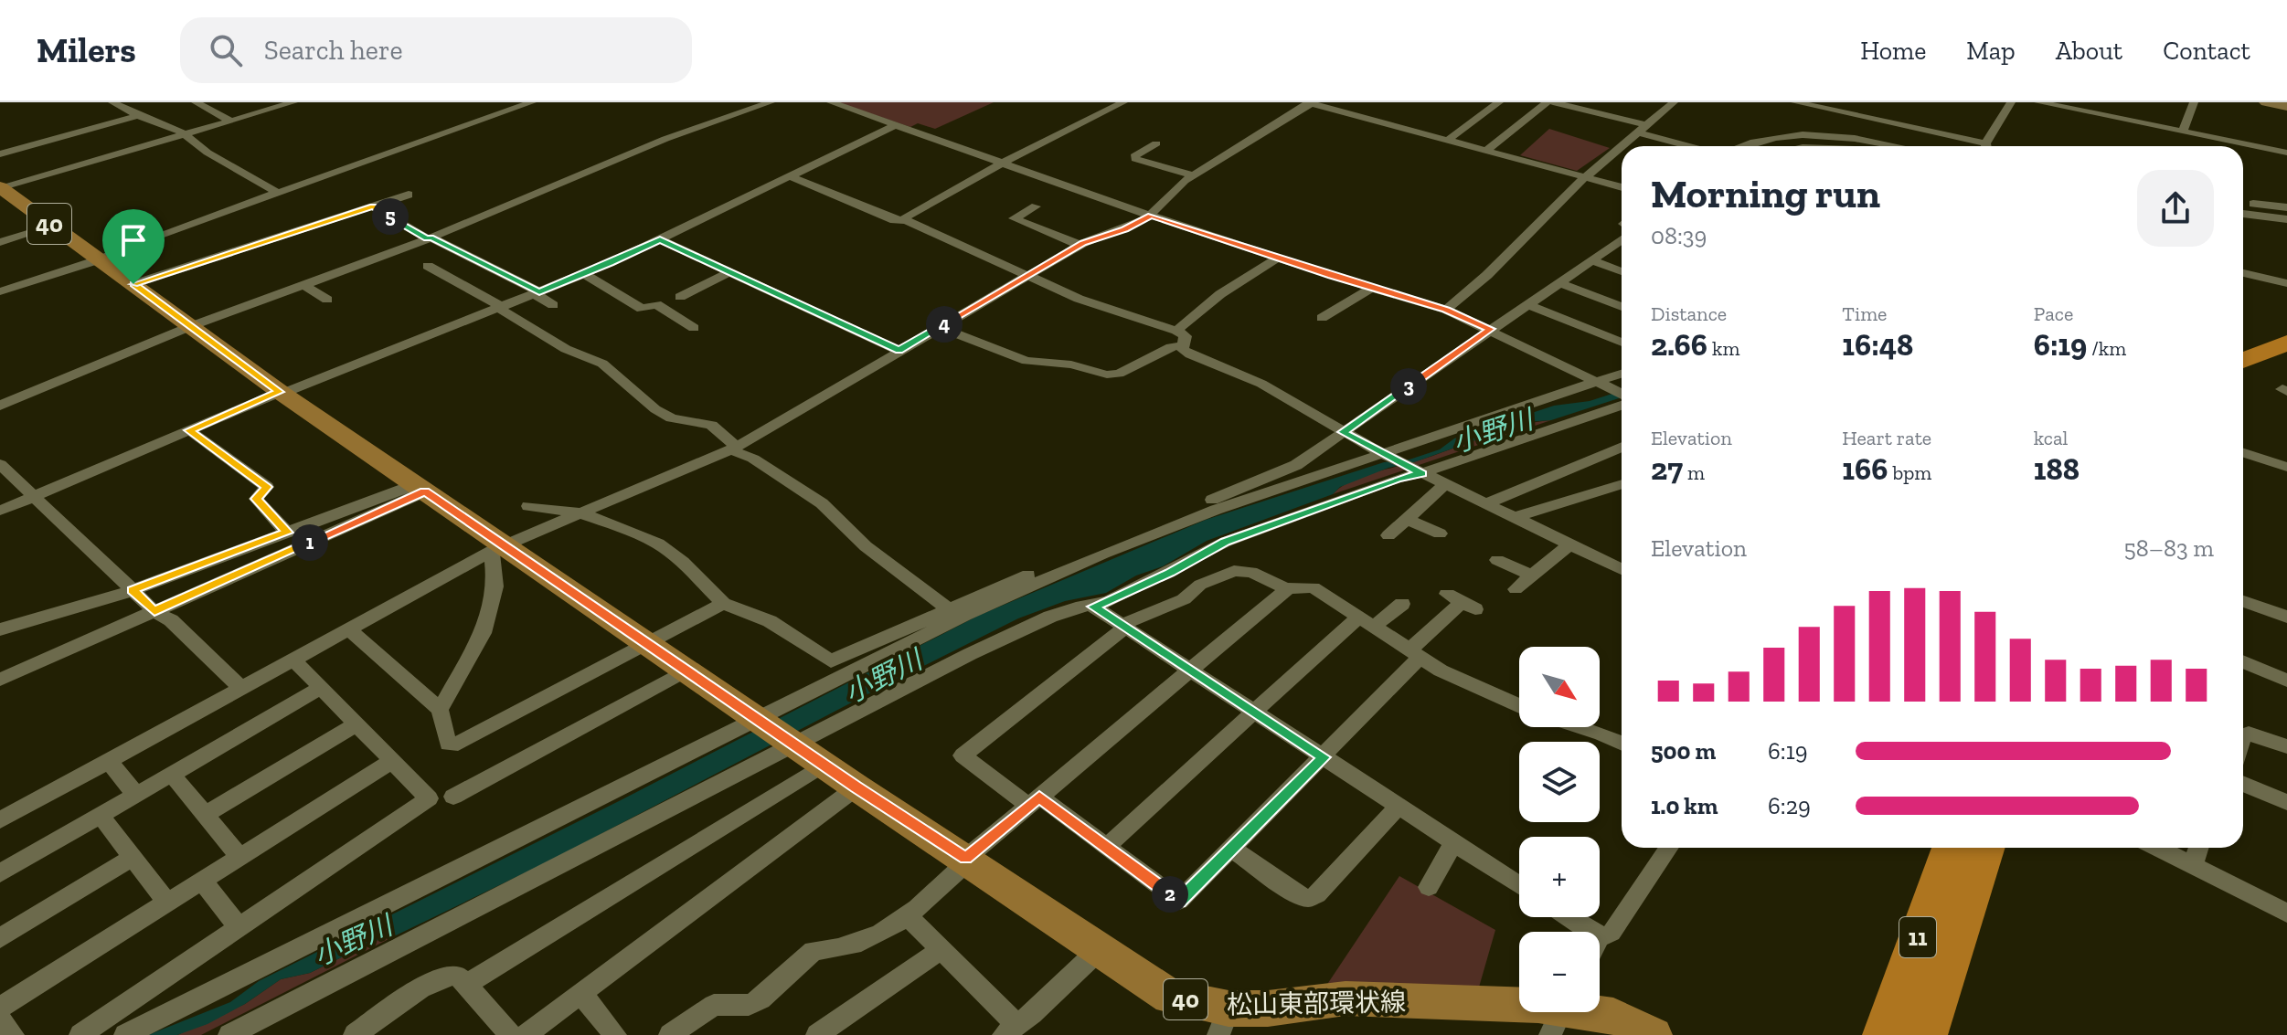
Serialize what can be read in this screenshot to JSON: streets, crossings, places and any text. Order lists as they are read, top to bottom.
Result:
{
  "streets": {
    "highway": ["11"],
    "main road": ["40", "松山東部環状線"]
  },
  "water": ["小野川"],
  "north": "bottom right",
  "page": {
    "header": "Milers",
    "search": "Search here",
    "nav": [
      "Home",
      "Map",
      "About",
      "Contact"
    ],
    "heading": ["Morning run", "08:39"],
    "pins": [
      "5",
      "4",
      "3",
      "1",
      "2"
    ],
    "stats": [
      ["Distance", "2.66 km"],
      ["Time", "16:48"],
      ["Pace", "6:19 /km"],
      ["Elevation", "27 m"],
      ["Heart rate", "166 bpm"],
      ["kcal", "188"]
    ],
    "chart": ["Elevation", "58–83 m"],
    "map_buttons": ["+", "−"],
    "list": [
      {
        "name": "500 m",
        "note": "6:19"
      },
      {
        "name": "1.0 km",
        "note": "6:29"
      }
    ]
  }
}
